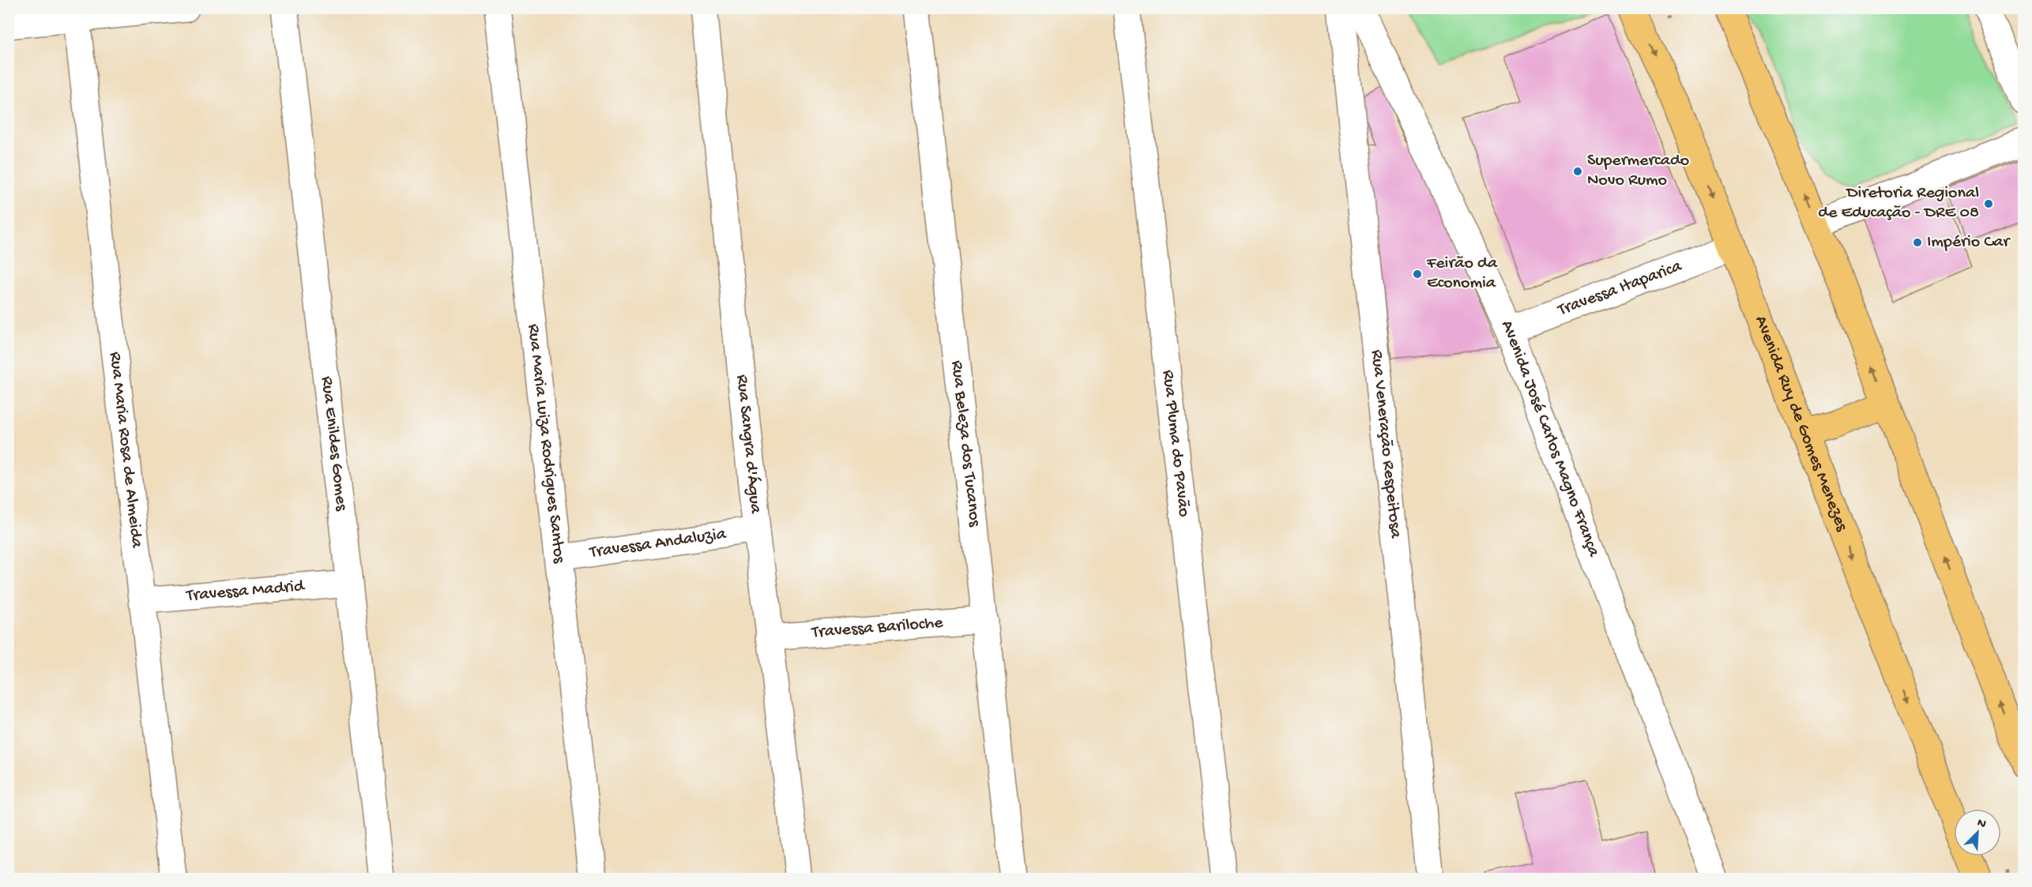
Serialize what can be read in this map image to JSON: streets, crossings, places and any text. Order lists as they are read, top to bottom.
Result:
{
  "streets": {
    "main road": ["Avenida Ruy de Gomes Menezes"],
    "street": [
      "Travessa Itaparica",
      "Avenida José Carlos Magno França",
      "Rua Maria Luiza Rodrigues Santos",
      "Rua Beleza dos Tucanos",
      "Rua Enildes Gomes",
      "Rua Sangra d'Água",
      "Rua Pluma do Pavão",
      "Rua Veneração Respeitosa",
      "Rua Maria Rosa de Almeida",
      "Travessa Andaluzia",
      "Travessa Madrid",
      "Travessa Bariloche"
    ]
  },
  "crossings": [
    ["Travessa Itaparica", "Avenida Ruy de Gomes Menezes"],
    ["Travessa Itaparica", "Avenida José Carlos Magno França"],
    ["Rua Maria Luiza Rodrigues Santos", "Travessa Andaluzia"],
    ["Rua Beleza dos Tucanos", "Travessa Bariloche"],
    ["Rua Enildes Gomes", "Travessa Madrid"],
    ["Rua Sangra d'Água", "Travessa Andaluzia"],
    ["Rua Sangra d'Água", "Travessa Bariloche"],
    ["Rua Maria Rosa de Almeida", "Travessa Madrid"]
  ],
  "places": [
    "Supermercado Novo Rumo",
    "Diretoria Regional de Educação - DRE 08",
    "Império Car",
    "Feirão da Economia"
  ],
  "north": "top right"
}
